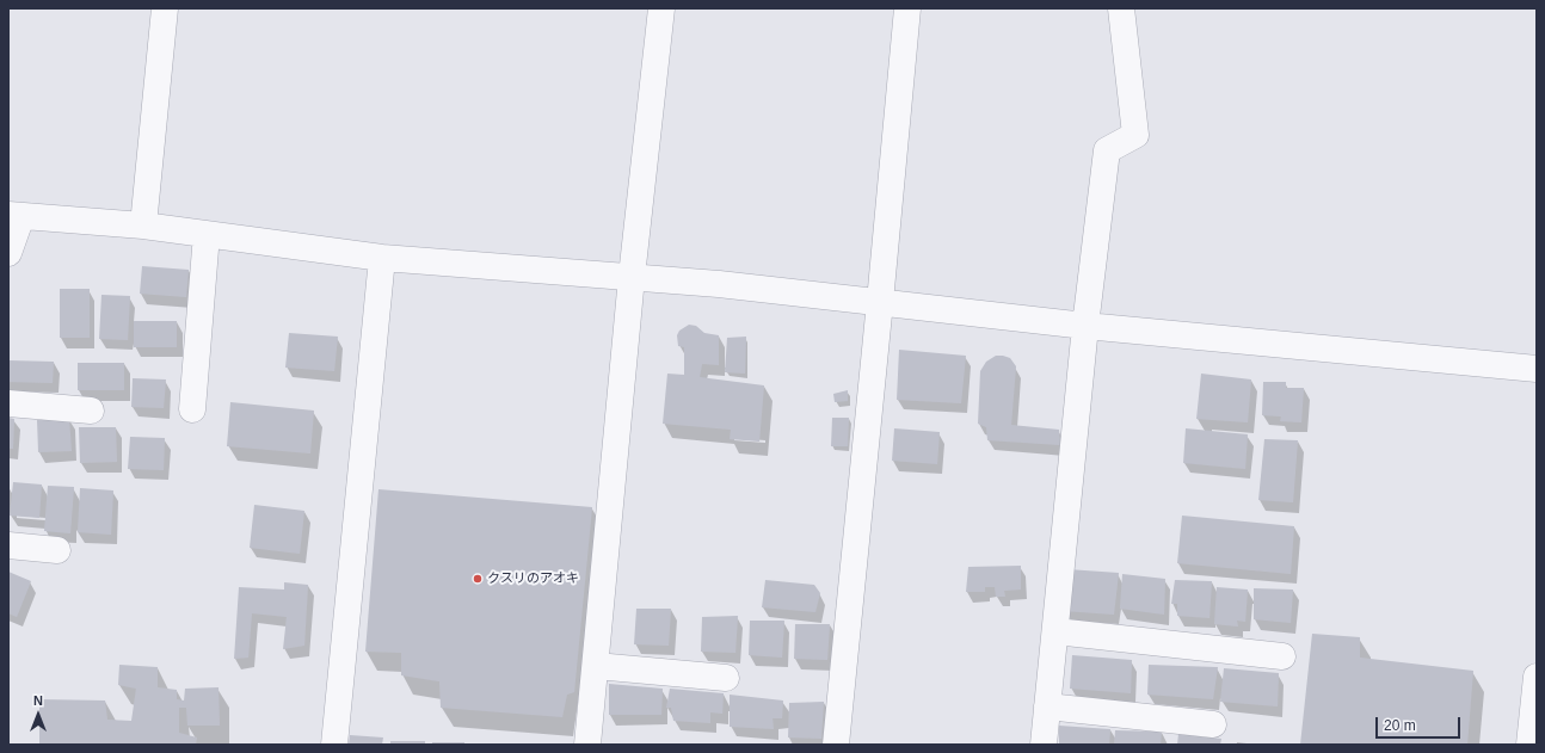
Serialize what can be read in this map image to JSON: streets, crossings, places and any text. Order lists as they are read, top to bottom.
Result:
{
  "places": ["クスリのアオキ"],
  "scale_bar": "20 m",
  "north": "top"
}
